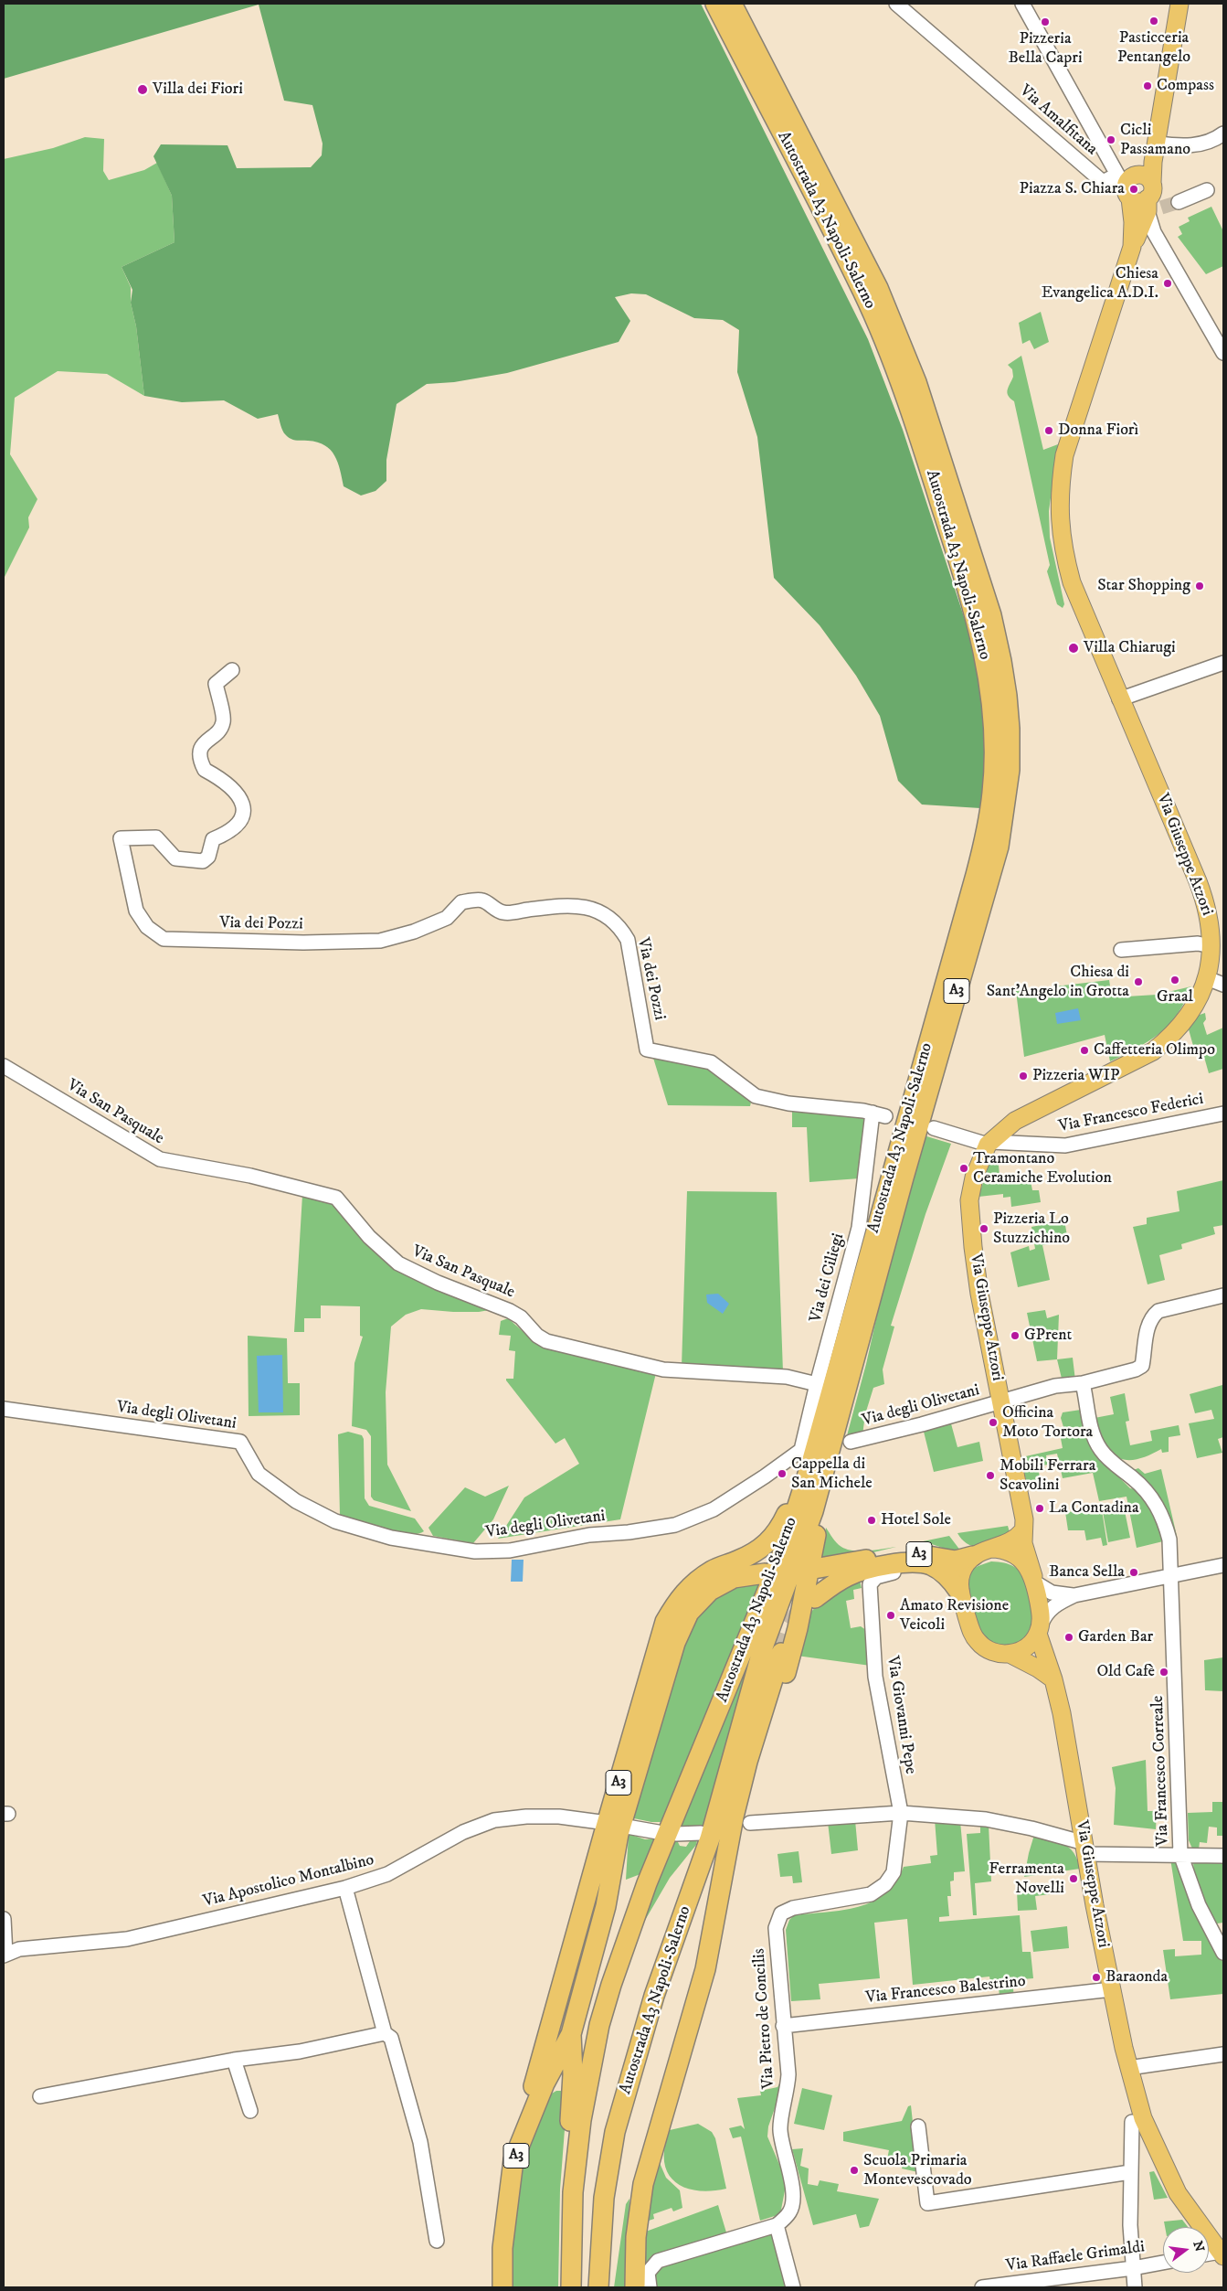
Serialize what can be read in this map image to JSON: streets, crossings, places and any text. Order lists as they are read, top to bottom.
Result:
{
  "streets": {
    "highway": ["Autostrada A3 Napoli-Salerno", "A3"],
    "main road": ["Via Giuseppe Atzori"],
    "street": [
      "Via Amalfitana",
      "Via dei Pozzi",
      "Via San Pasquale",
      "Via Francesco Federici",
      "Via dei Ciliegi",
      "Via degli Olivetani",
      "Via Giovanni Pepe",
      "Via Francesco Correale",
      "Via Apostolico Montalbino",
      "Via Francesco Balestrino",
      "Via Pietro de Concilis",
      "Via Raffaele Grimaldi"
    ]
  },
  "crossings": [
    ["Autostrada A3 Napoli-Salerno", "A3"],
    ["Autostrada A3 Napoli-Salerno", "Via dei Ciliegi"],
    ["Autostrada A3 Napoli-Salerno", "Via degli Olivetani"],
    ["Via Giuseppe Atzori", "A3"],
    ["Via Giuseppe Atzori", "Via Francesco Federici"],
    ["Via Giuseppe Atzori", "Via degli Olivetani"],
    ["Via Giuseppe Atzori", "Via Francesco Balestrino"],
    ["Via dei Pozzi", "Via dei Ciliegi"],
    ["A3", "Via dei Ciliegi"],
    ["A3", "Via degli Olivetani"],
    ["A3", "Via Giovanni Pepe"],
    ["Via San Pasquale", "Via dei Ciliegi"],
    ["Via dei Ciliegi", "Via degli Olivetani"],
    ["Via degli Olivetani", "Via Francesco Correale"],
    ["Via Giovanni Pepe", "Via Pietro de Concilis"],
    ["Via Francesco Balestrino", "Via Pietro de Concilis"]
  ],
  "places": [
    "Pasticceria Pentangelo",
    "Pizzeria Bella Capri",
    "Compass",
    "Villa dei Fiori",
    "Cicli Passamano",
    "Piazza S. Chiara",
    "Chiesa Evangelica A.D.I.",
    "Donna Fiorì",
    "Star Shopping",
    "Villa Chiarugi",
    "Graal",
    "Chiesa di Sant'Angelo in Grotta",
    "Caffetteria Olimpo",
    "Pizzeria WIP",
    "Tramontano Ceramiche Evolution",
    "Pizzeria Lo Stuzzichino",
    "GPrent",
    "Officina Moto Tortora",
    "Cappella di San Michele",
    "Mobili Ferrara Scavolini",
    "La Contadina",
    "Hotel Sole",
    "Banca Sella",
    "Amato Revisione Veicoli",
    "Garden Bar",
    "Old Cafè",
    "Ferramenta Novelli",
    "Baraonda",
    "Scuola Primaria Montevescovado"
  ],
  "north": "right"
}
